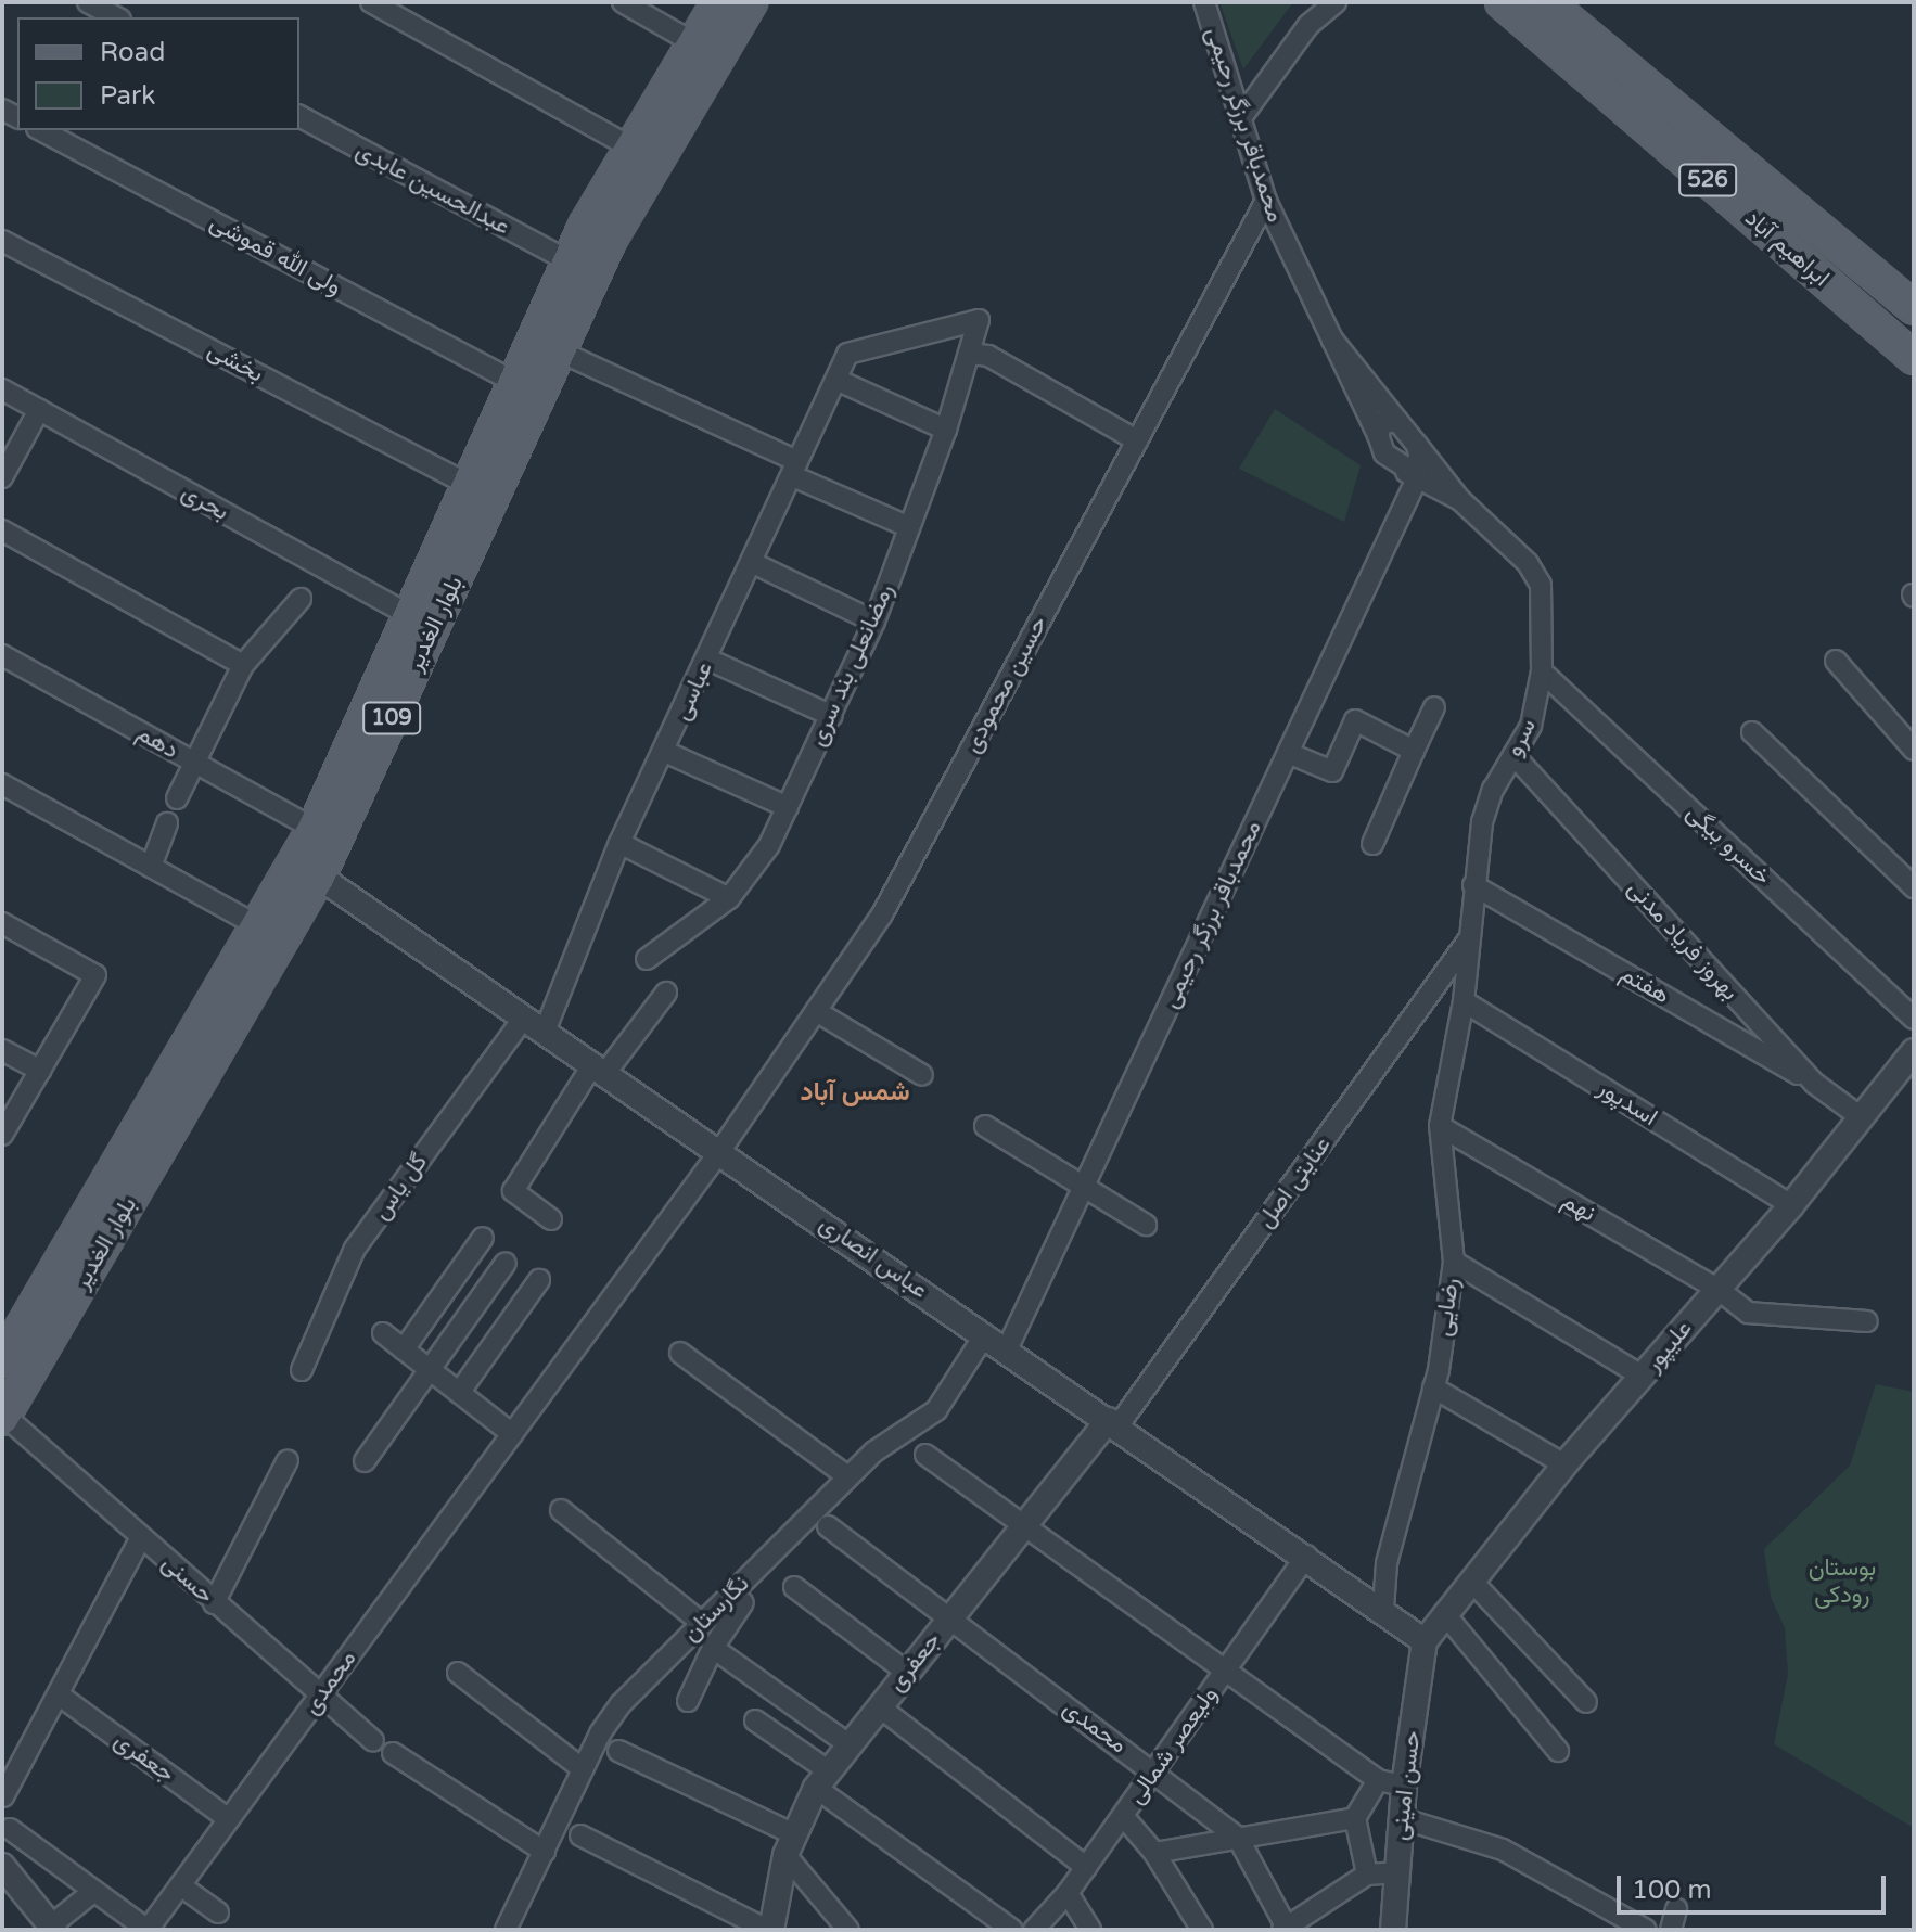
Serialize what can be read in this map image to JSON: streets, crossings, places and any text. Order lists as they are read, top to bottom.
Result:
{
  "streets": {
    "main road": [
      "526",
      "ابراهیم آباد",
      "بلوار الغدیر",
      "109"
    ],
    "street": [
      "محمدباقر برزگر رحیمی",
      "عبدالحسین عابدی",
      "ولی الله قموشی",
      "بخشی",
      "بحری",
      "رمضانعلی بند سری",
      "حسین محمودی",
      "عباسی",
      "سرو",
      "دهم",
      "خسرو بیگی",
      "بهروز فریاد مدنی",
      "هفتم",
      "اسدپور",
      "عنایتی اصل",
      "گل یاس",
      "نهم",
      "عباس انصاری",
      "رضایی",
      "علیپور",
      "حسنی",
      "نگارستان",
      "جعفری",
      "محمدی",
      "ولیعصر شمالی",
      "حسن امینی"
    ]
  },
  "crossings": [
    ["محمدباقر برزگر رحیمی", "حسین محمودی"],
    ["محمدباقر برزگر رحیمی", "سرو"],
    ["محمدباقر برزگر رحیمی", "عباس انصاری"],
    ["عبدالحسین عابدی", "بلوار الغدیر"],
    ["ولی الله قموشی", "بلوار الغدیر"],
    ["بخشی", "بلوار الغدیر"],
    ["بحری", "بلوار الغدیر"],
    ["بلوار الغدیر", "دهم"],
    ["بلوار الغدیر", "عباس انصاری"],
    ["بلوار الغدیر", "حسنی"],
    ["رمضانعلی بند سری", "عباسی"],
    ["حسین محمودی", "عباس انصاری"],
    ["حسین محمودی", "محمدی"],
    ["عباسی", "گل یاس"],
    ["عباسی", "عباس انصاری"],
    ["سرو", "خسرو بیگی"],
    ["سرو", "بهروز فریاد مدنی"],
    ["سرو", "هفتم"],
    ["سرو", "اسدپور"],
    ["سرو", "عنایتی اصل"],
    ["سرو", "رضایی"],
    ["بهروز فریاد مدنی", "هفتم"],
    ["بهروز فریاد مدنی", "علیپور"],
    ["اسدپور", "رضایی"],
    ["اسدپور", "علیپور"],
    ["عنایتی اصل", "عباس انصاری"],
    ["عنایتی اصل", "جعفری"],
    ["گل یاس", "عباس انصاری"],
    ["نهم", "رضایی"],
    ["نهم", "علیپور"],
    ["عباس انصاری", "رضایی"],
    ["عباس انصاری", "علیپور"],
    ["عباس انصاری", "نگارستان"],
    ["عباس انصاری", "جعفری"],
    ["عباس انصاری", "محمدی"],
    ["عباس انصاری", "ولیعصر شمالی"],
    ["عباس انصاری", "حسن امینی"],
    ["علیپور", "حسن امینی"],
    ["حسنی", "محمدی"],
    ["جعفری", "محمدی"],
    ["محمدی", "ولیعصر شمالی"]
  ],
  "districts": ["شمس آباد"],
  "parks": ["بوستان رودکی"],
  "legend": ["Road", "Park"],
  "scale_bar": "100 m"
}
